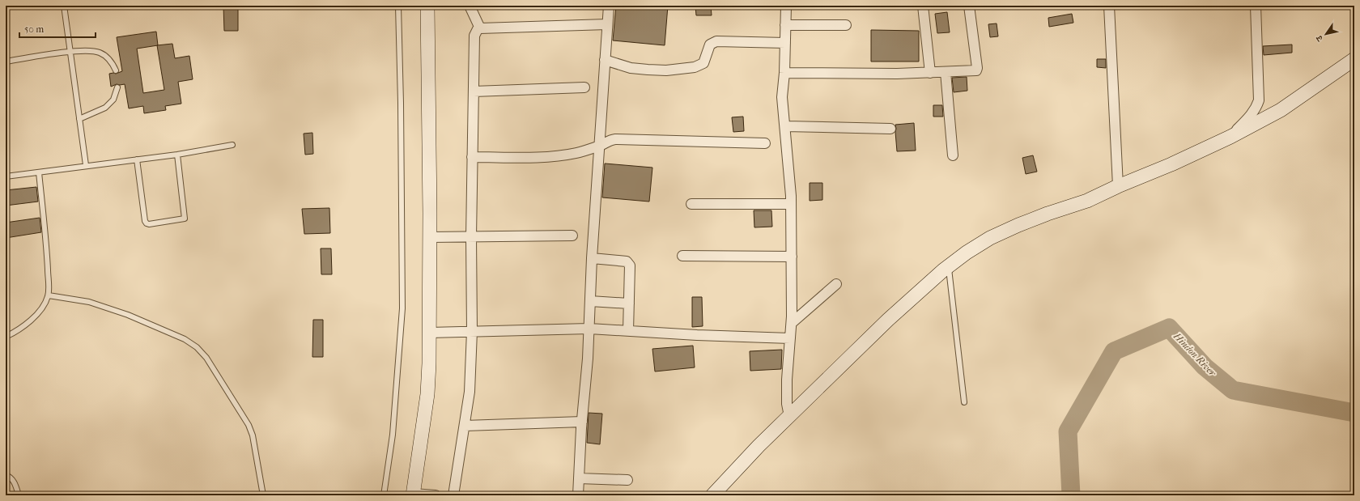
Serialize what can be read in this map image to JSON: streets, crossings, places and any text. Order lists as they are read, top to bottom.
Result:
{
  "water": ["Hindon River"],
  "scale_bar": "50 m",
  "north": "bottom left"
}
